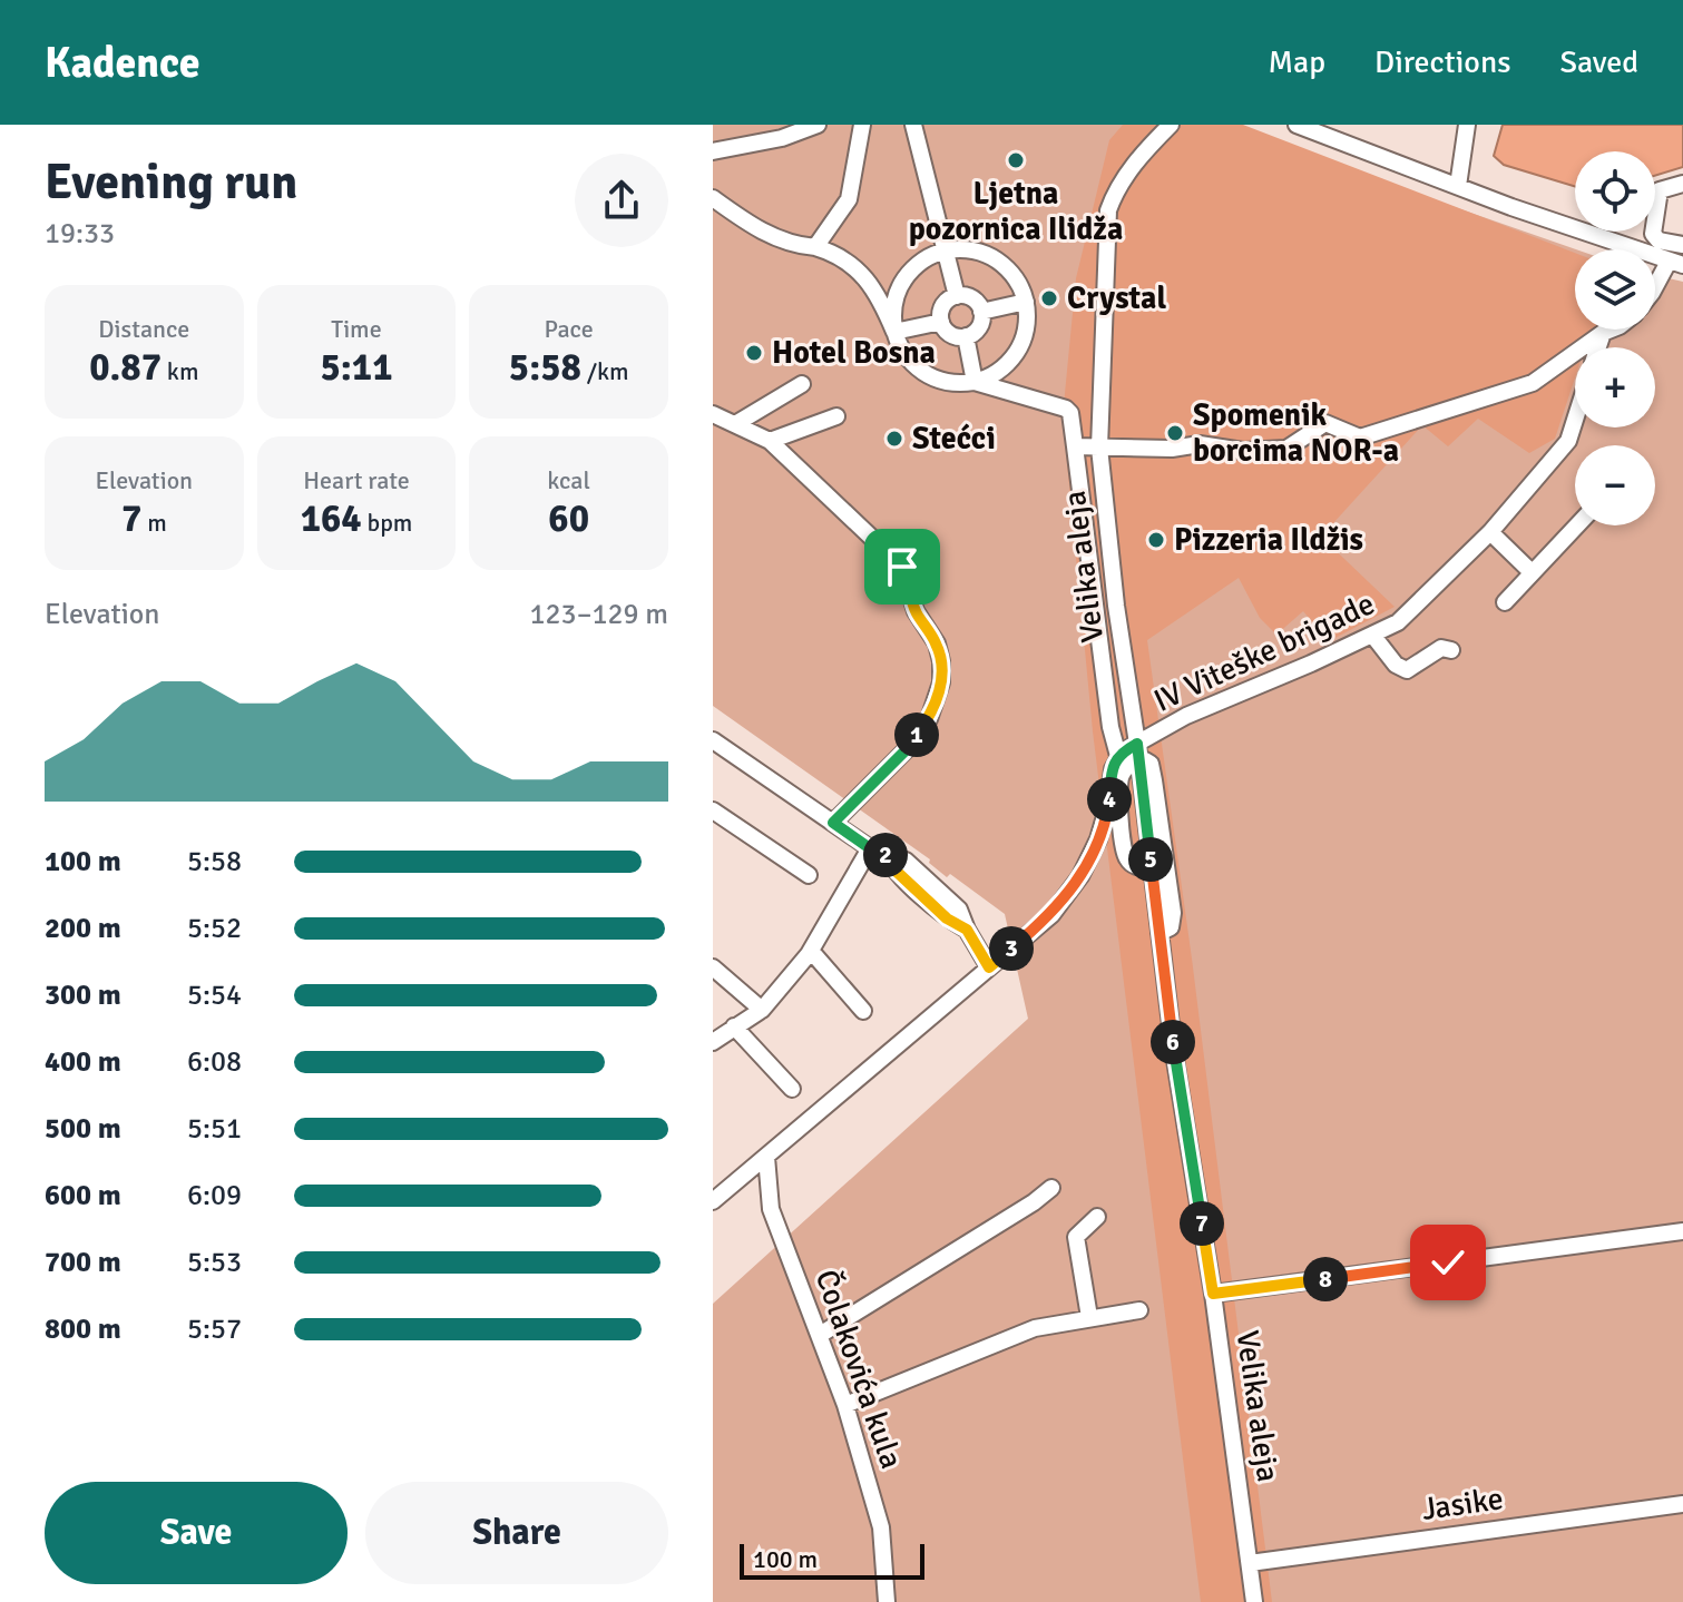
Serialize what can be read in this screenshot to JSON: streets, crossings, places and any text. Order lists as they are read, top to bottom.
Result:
{
  "streets": {
    "street": [
      "Velika aleja",
      "IV Viteške brigade",
      "Čolakovića kula",
      "Jasike"
    ]
  },
  "crossings": [
    ["Velika aleja", "IV Viteške brigade"],
    ["Velika aleja", "Jasike"]
  ],
  "places": [
    "Ljetna pozornica Ilidža",
    "Crystal",
    "Hotel Bosna",
    "Spomenik borcima NOR-a",
    "Stećci",
    "Pizzeria Ildžis"
  ],
  "scale_bar": "100 m",
  "page": {
    "header": "Kadence",
    "nav": ["Map", "Directions", "Saved"],
    "heading": ["Evening run", "19:33"],
    "map_buttons": ["+", "−"],
    "stats": [
      ["Distance", "0.87 km"],
      ["Time", "5:11"],
      ["Pace", "5:58 /km"],
      ["Elevation", "7 m"],
      ["Heart rate", "164 bpm"],
      ["kcal", "60"]
    ],
    "chart": ["Elevation", "123–129 m"],
    "pins": [
      "1",
      "4",
      "2",
      "5",
      "3",
      "6",
      "7",
      "8"
    ],
    "list": [
      {
        "name": "100 m",
        "note": "5:58"
      },
      {
        "name": "200 m",
        "note": "5:52"
      },
      {
        "name": "300 m",
        "note": "5:54"
      },
      {
        "name": "400 m",
        "note": "6:08"
      },
      {
        "name": "500 m",
        "note": "5:51"
      },
      {
        "name": "600 m",
        "note": "6:09"
      },
      {
        "name": "700 m",
        "note": "5:53"
      },
      {
        "name": "800 m",
        "note": "5:57"
      }
    ],
    "buttons": ["Save", "Share"],
    "scale": "100 m"
  }
}
